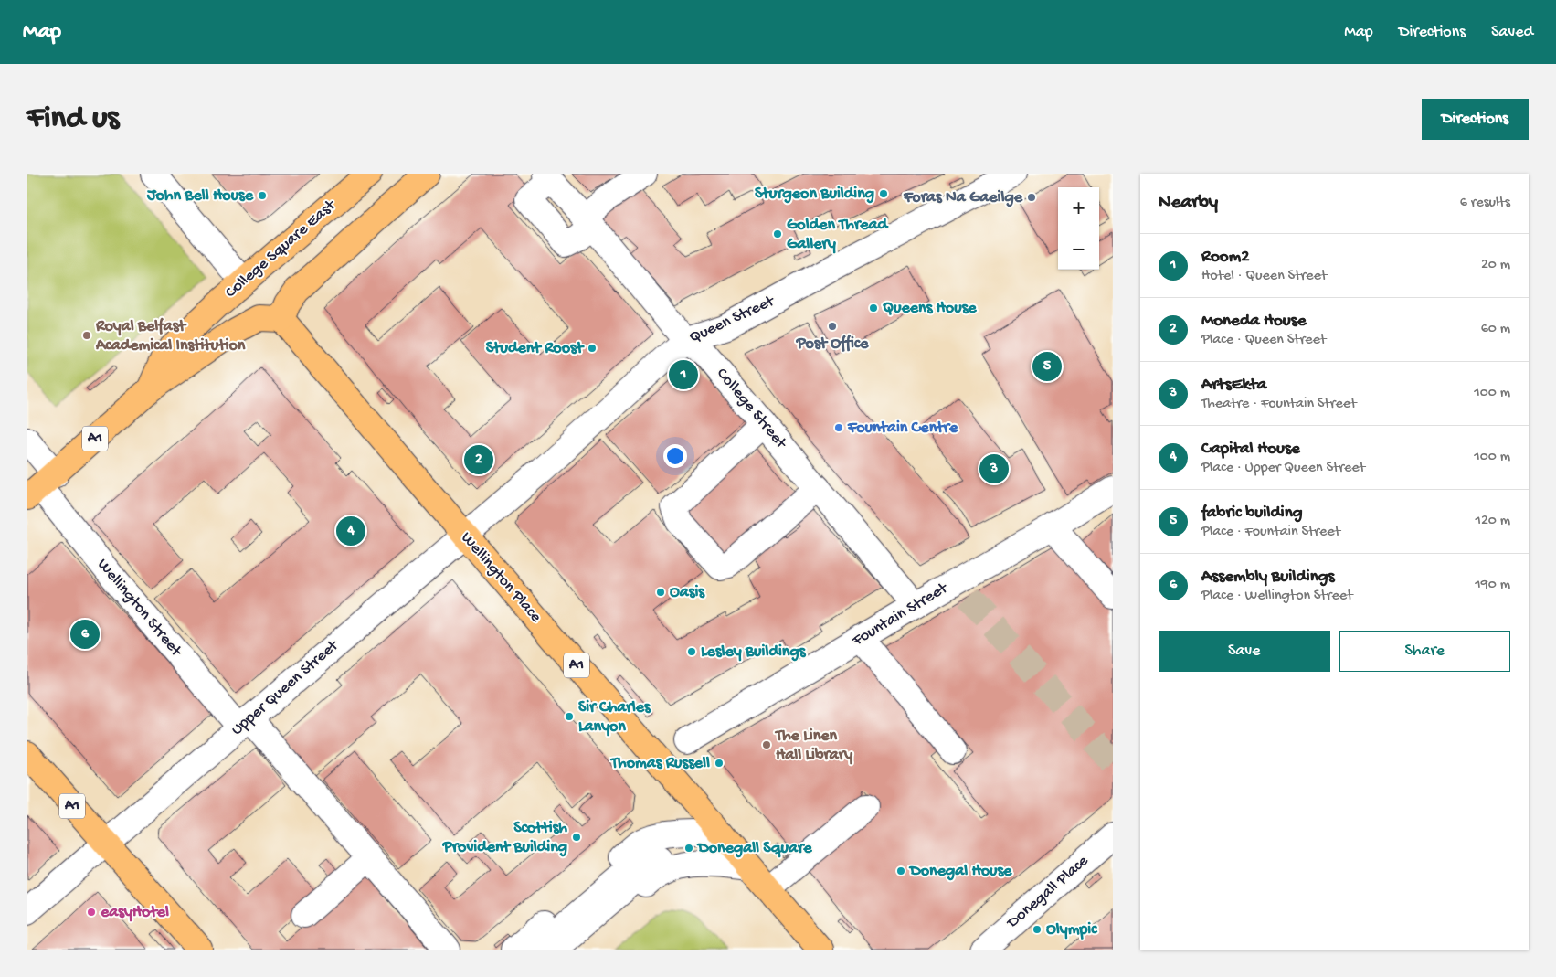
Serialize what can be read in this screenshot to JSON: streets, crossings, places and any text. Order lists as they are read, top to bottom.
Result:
{
  "streets": {
    "main road": ["College Square East", "A1", "Wellington Place"],
    "street": [
      "Queen Street",
      "College Street",
      "Wellington Street",
      "Fountain Street",
      "Upper Queen Street",
      "Donegall Place"
    ]
  },
  "crossings": [
    ["College Square East", "A1"],
    ["Queen Street", "College Street"],
    ["Queen Street", "Wellington Place"],
    ["Queen Street", "Upper Queen Street"],
    ["College Street", "Fountain Street"],
    ["A1", "Wellington Place"],
    ["A1", "Wellington Street"],
    ["A1", "Upper Queen Street"],
    ["Wellington Place", "Upper Queen Street"],
    ["Wellington Street", "Upper Queen Street"]
  ],
  "places": [
    "Sturgeon Building",
    "John Bell House",
    "Foras Na Gaeilge",
    "Golden Thread Gallery",
    "Queens House",
    "Post Office",
    "Royal Belfast Academical Institution",
    "Student Roost",
    "Fountain Centre",
    "Oasis",
    "Lesley Buildings",
    "Sir Charles Lanyon",
    "The Linen Hall Library",
    "Thomas Russell",
    "Scottish Provident Building",
    "Donegall Square",
    "Donegal House",
    "easyHotel",
    "Olympic"
  ],
  "page": {
    "header": "Map",
    "nav": ["Map", "Directions", "Saved"],
    "buttons": [
      "Directions",
      ["Save", "Share"]
    ],
    "title": "Find us",
    "heading": ["Nearby", "6 results"],
    "map_buttons": ["+", "−"],
    "list": [
      {
        "mark": "1",
        "name": "Room2",
        "note": "Hotel · Queen Street",
        "value": "20 m"
      },
      {
        "mark": "2",
        "name": "Moneda House",
        "note": "Place · Queen Street",
        "value": "60 m"
      },
      {
        "mark": "3",
        "name": "ArtsEkta",
        "note": "Theatre · Fountain Street",
        "value": "100 m"
      },
      {
        "mark": "4",
        "name": "Capital House",
        "note": "Place · Upper Queen Street",
        "value": "100 m"
      },
      {
        "mark": "5",
        "name": "fabric building",
        "note": "Place · Fountain Street",
        "value": "120 m"
      },
      {
        "mark": "6",
        "name": "Assembly Buildings",
        "note": "Place · Wellington Street",
        "value": "190 m"
      }
    ],
    "pins": [
      "5",
      "1",
      "2",
      "3",
      "4",
      "6"
    ]
  }
}
